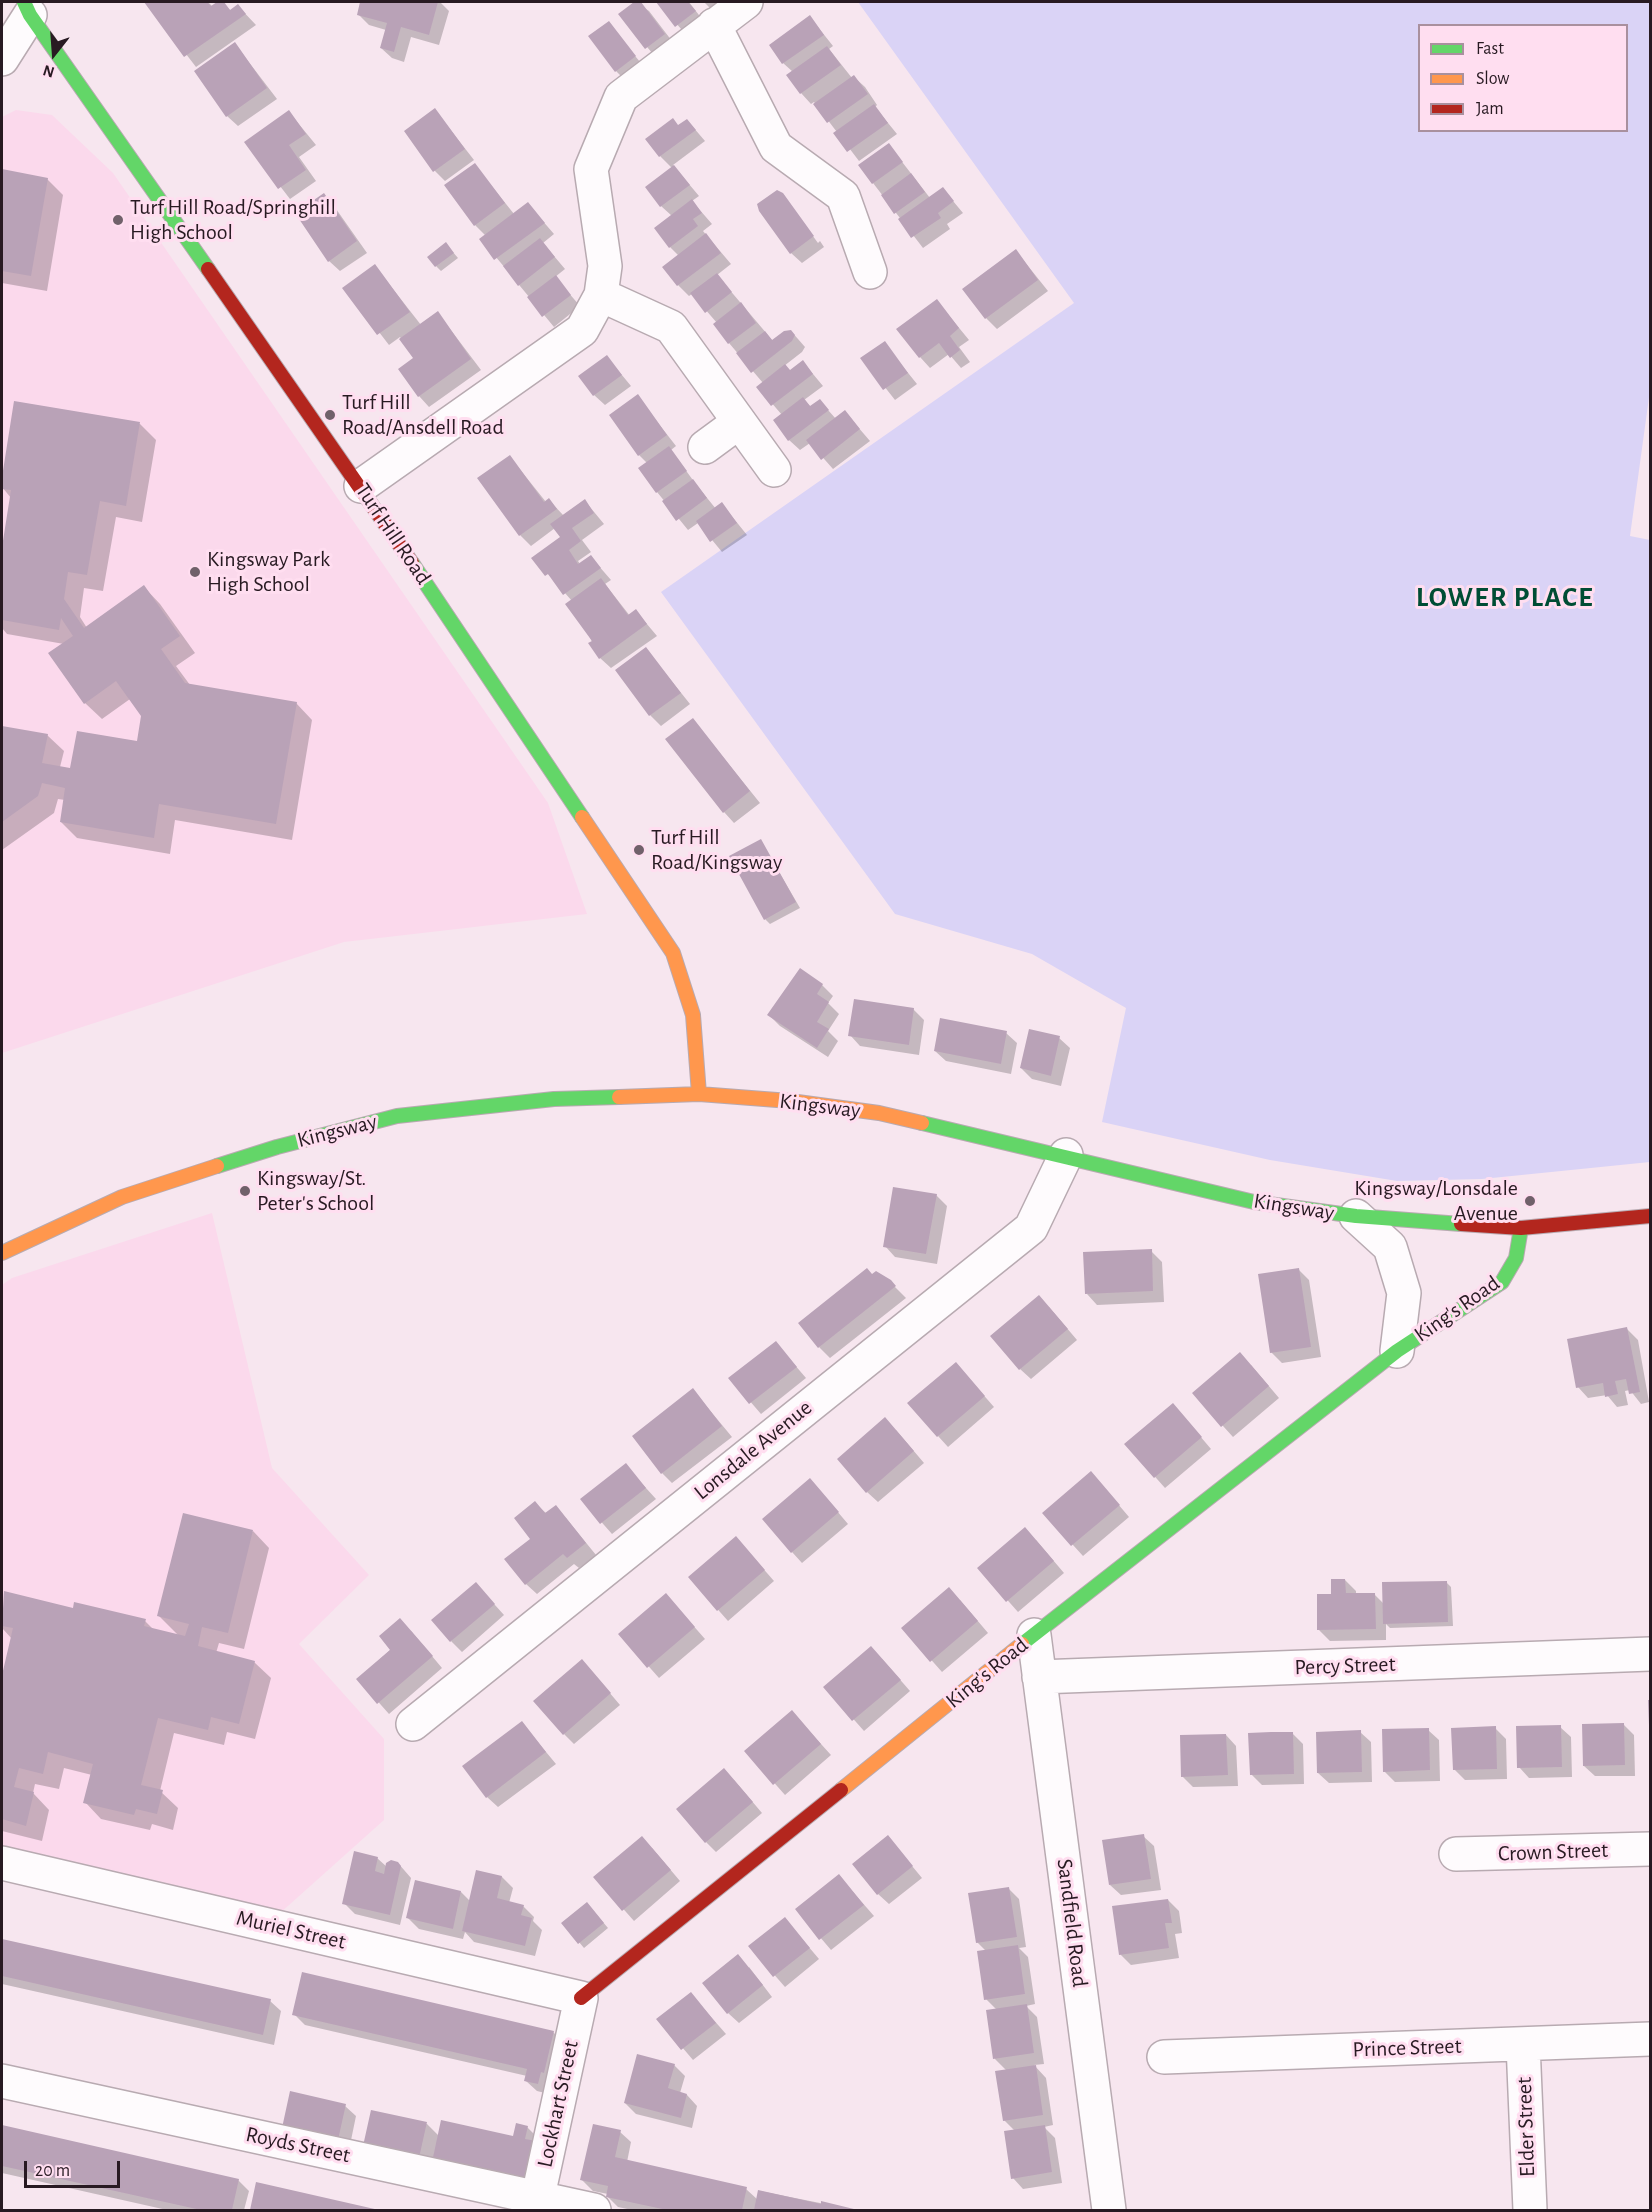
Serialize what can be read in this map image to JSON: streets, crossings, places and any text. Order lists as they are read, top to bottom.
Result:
{
  "streets": {
    "main road": ["Turf Hill Road", "Kingsway", "King's Road"],
    "street": [
      "Lonsdale Avenue",
      "Percy Street",
      "Crown Street",
      "Sandfield Road",
      "Muriel Street",
      "Prince Street",
      "Lockhart Street",
      "Elder Street",
      "Royds Street"
    ]
  },
  "crossings": [
    ["Turf Hill Road", "Kingsway"],
    ["Kingsway", "King's Road"],
    ["Kingsway", "Lonsdale Avenue"],
    ["King's Road", "Sandfield Road"],
    ["King's Road", "Muriel Street"],
    ["King's Road", "Lockhart Street"],
    ["Percy Street", "Sandfield Road"],
    ["Muriel Street", "Lockhart Street"],
    ["Prince Street", "Elder Street"],
    ["Lockhart Street", "Royds Street"]
  ],
  "districts": ["LOWER PLACE"],
  "places": [
    "Turf Hill Road/Springhill High School",
    "Turf Hill Road/Ansdell Road",
    "Kingsway Park High School",
    "Turf Hill Road/Kingsway",
    "Kingsway/St. Peter's School",
    "Kingsway/Lonsdale Avenue"
  ],
  "legend": ["Fast", "Slow", "Jam"],
  "scale_bar": "20 m",
  "north": "bottom"
}
